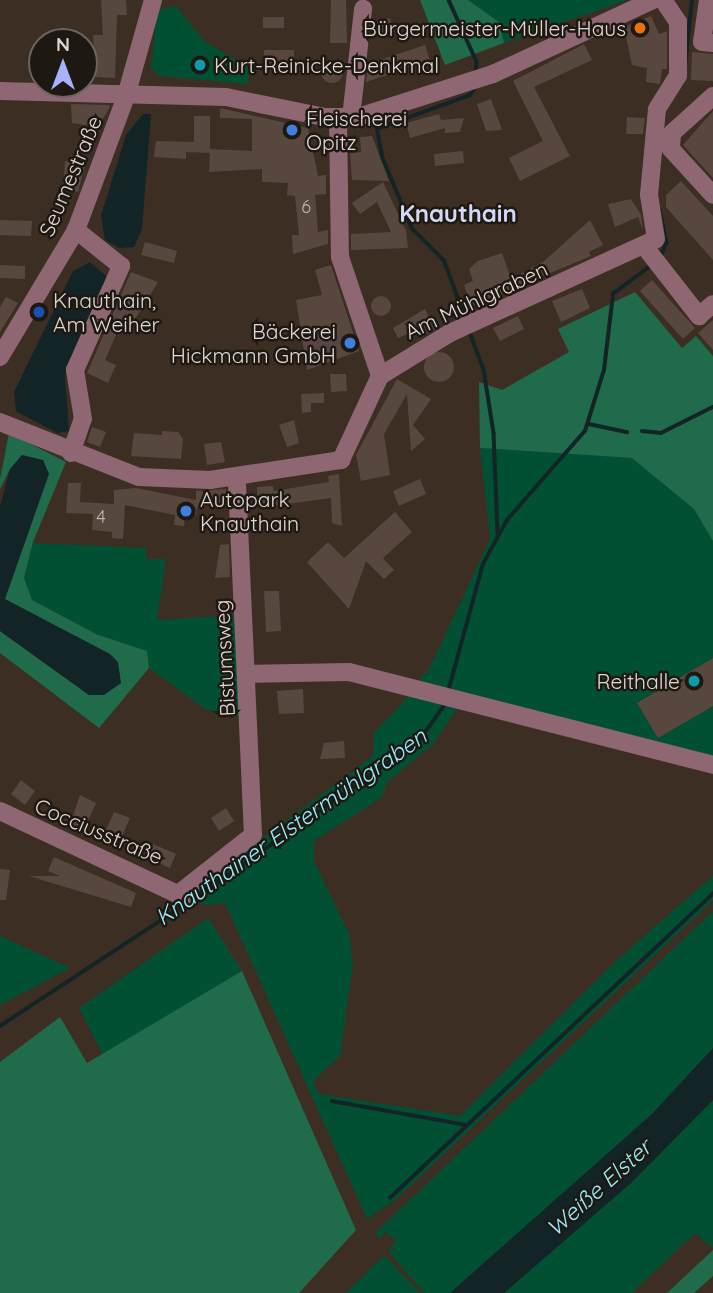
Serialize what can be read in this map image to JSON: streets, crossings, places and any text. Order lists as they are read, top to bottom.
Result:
{
  "streets": {
    "street": [
      "Seumestraße",
      "Am Mühlgraben",
      "Bistumsweg",
      "Cocciusstraße"
    ]
  },
  "crossings": [
    ["Bistumsweg", "Cocciusstraße"]
  ],
  "districts": ["Knauthain"],
  "water": ["Knauthainer Elstermühlgraben", "Weiße Elster"],
  "places": [
    "Bürgermeister-Müller-Haus",
    "Kurt-Reinicke-Denkmal",
    "Fleischerei Opitz",
    "Knauthain, Am Weiher",
    "Bäckerei Hickmann GmbH",
    "Autopark Knauthain",
    "Reithalle"
  ],
  "house_numbers": ["6", "4"],
  "north": "top"
}
